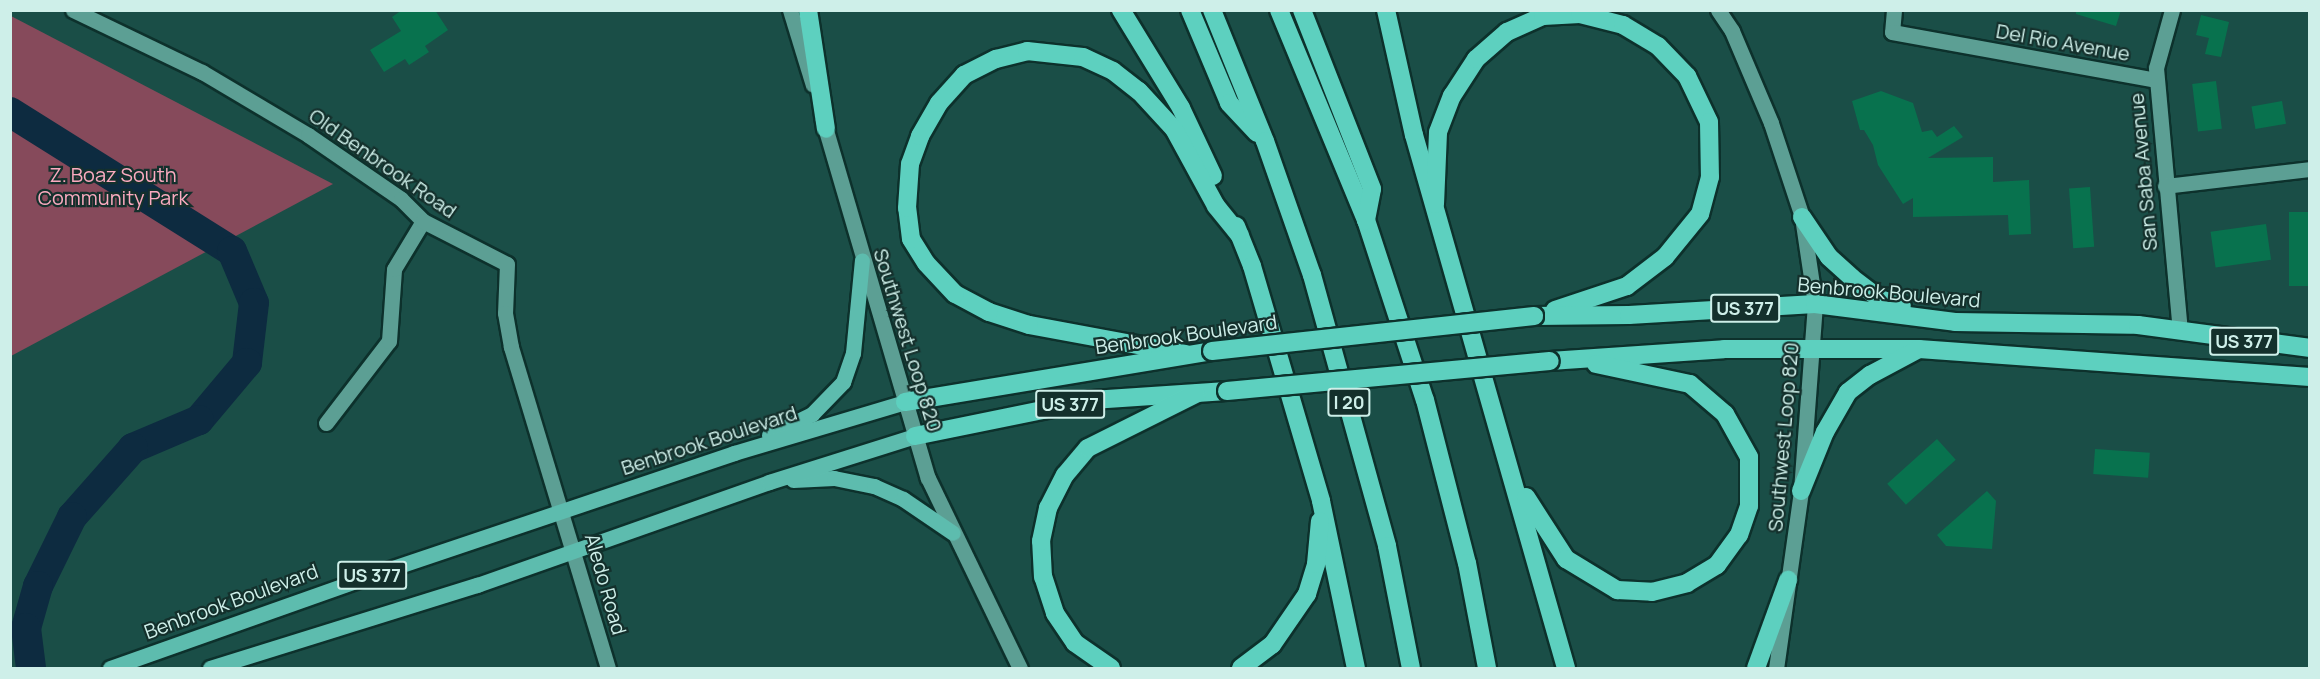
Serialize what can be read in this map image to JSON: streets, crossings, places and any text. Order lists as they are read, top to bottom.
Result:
{
  "streets": {
    "highway": ["Benbrook Boulevard", "US 377", "I 20"],
    "street": [
      "Del Rio Avenue",
      "Old Benbrook Road",
      "San Saba Avenue",
      "Southwest Loop 820",
      "Aledo Road"
    ]
  },
  "crossings": [
    ["Del Rio Avenue", "San Saba Avenue"],
    ["Old Benbrook Road", "Benbrook Boulevard"],
    ["Old Benbrook Road", "Aledo Road"],
    ["San Saba Avenue", "Benbrook Boulevard"],
    ["Benbrook Boulevard", "Southwest Loop 820"],
    ["Benbrook Boulevard", "Aledo Road"],
    ["US 377", "Southwest Loop 820"],
    ["US 377", "Aledo Road"]
  ],
  "parks": ["Z. Boaz South Community Park"]
}
